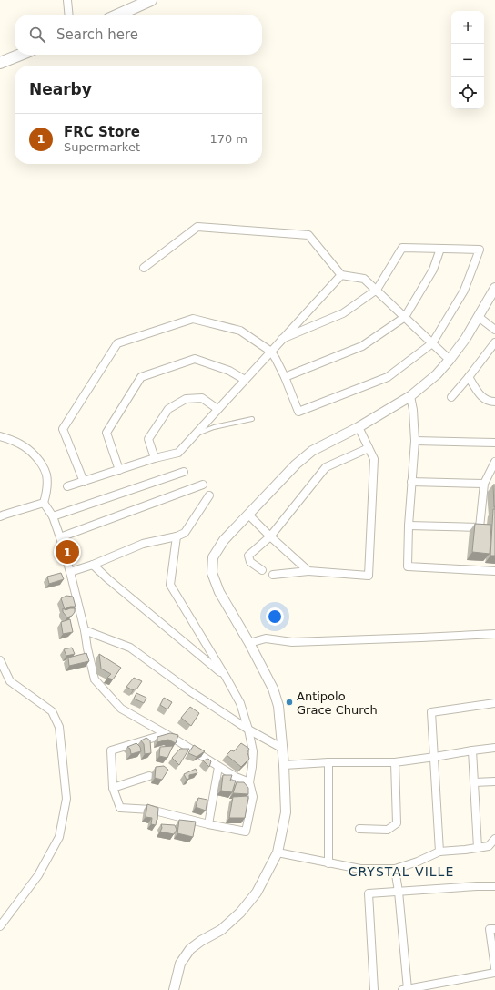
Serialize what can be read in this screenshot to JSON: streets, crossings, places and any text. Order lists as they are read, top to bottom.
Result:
{
  "districts": ["CRYSTAL VILLE"],
  "places": ["Antipolo Grace Church"],
  "page": {
    "map_buttons": ["+", "−"],
    "search": "Search here",
    "heading": "Nearby",
    "list": [
      {
        "mark": "1",
        "name": "FRC Store",
        "note": "Supermarket",
        "value": "170 m"
      }
    ],
    "pins": "1"
  }
}
